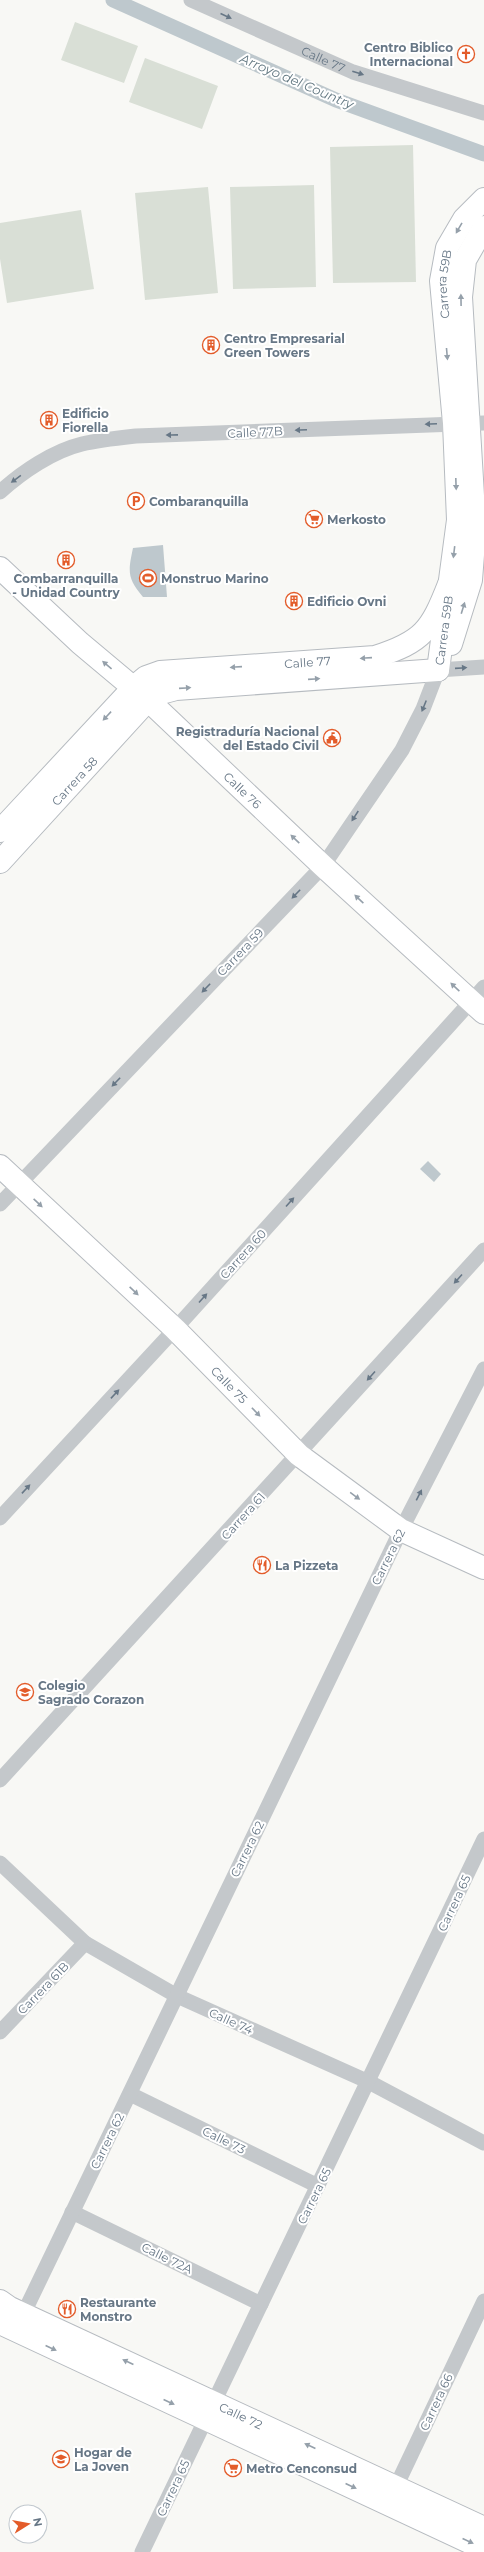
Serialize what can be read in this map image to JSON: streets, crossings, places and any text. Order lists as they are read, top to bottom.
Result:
{
  "streets": {
    "street": [
      "Calle 77",
      "Carrera 59B",
      "Calle 77B",
      "Carrera 58",
      "Calle 76",
      "Carrera 59",
      "Carrera 60",
      "Calle 75",
      "Carrera 61",
      "Carrera 62",
      "Carrera 65",
      "Carrera 61B",
      "Calle 74",
      "Calle 73",
      "Calle 72A",
      "Carrera 66",
      "Calle 72"
    ]
  },
  "crossings": [
    ["Calle 77", "Carrera 59B"],
    ["Calle 77", "Carrera 58"],
    ["Calle 77", "Calle 76"],
    ["Calle 77", "Carrera 59"],
    ["Carrera 59B", "Calle 77B"],
    ["Carrera 59B", "Carrera 59"],
    ["Carrera 58", "Calle 76"],
    ["Calle 76", "Carrera 59"],
    ["Calle 76", "Carrera 60"],
    ["Carrera 59", "Calle 75"],
    ["Carrera 60", "Calle 75"],
    ["Calle 75", "Carrera 61"],
    ["Calle 75", "Carrera 62"],
    ["Carrera 62", "Calle 74"],
    ["Carrera 62", "Calle 73"],
    ["Carrera 62", "Calle 72A"],
    ["Carrera 62", "Calle 72"],
    ["Carrera 65", "Calle 74"],
    ["Carrera 65", "Calle 73"],
    ["Carrera 65", "Calle 72A"],
    ["Carrera 65", "Calle 72"],
    ["Carrera 61B", "Calle 74"],
    ["Carrera 66", "Calle 72"]
  ],
  "one_way": [
    "Calle 77B",
    "Calle 76",
    "Carrera 59",
    "Carrera 60",
    "Calle 75",
    "Carrera 61"
  ],
  "water": ["Arroyo del Country"],
  "places": {
    "church": ["Centro Biblico Internacional"],
    "building": [
      "Centro Empresarial Green Towers",
      "Edificio Fiorella",
      "Combarranquilla - Unidad Country",
      "Edificio Ovni"
    ],
    "parking": ["Combaranquilla"],
    "supermarket": ["Merkosto", "Metro Cenconsud"],
    "sports": ["Monstruo Marino"],
    "public building": ["Registraduría Nacional del Estado Civil"],
    "restaurant": ["La Pizzeta", "Restaurante Monstro"],
    "school or university": ["Colegio Sagrado Corazon", "Hogar de La Joven"]
  },
  "north": "right"
}
